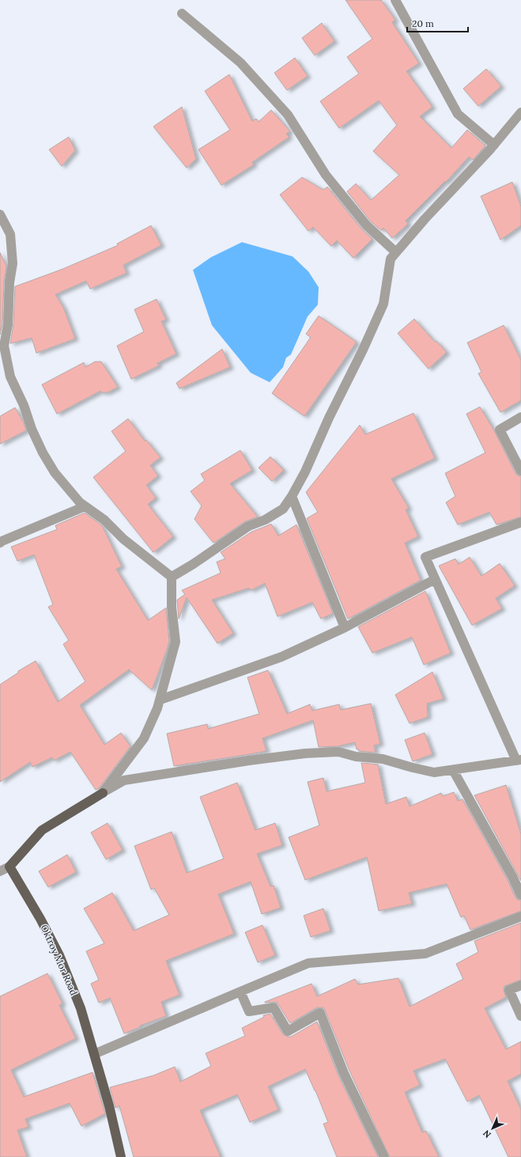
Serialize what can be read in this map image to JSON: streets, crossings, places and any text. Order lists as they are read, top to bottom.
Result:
{
  "streets": {
    "main road": ["Oktroy Mor Road"]
  },
  "scale_bar": "20 m",
  "north": "bottom left"
}
